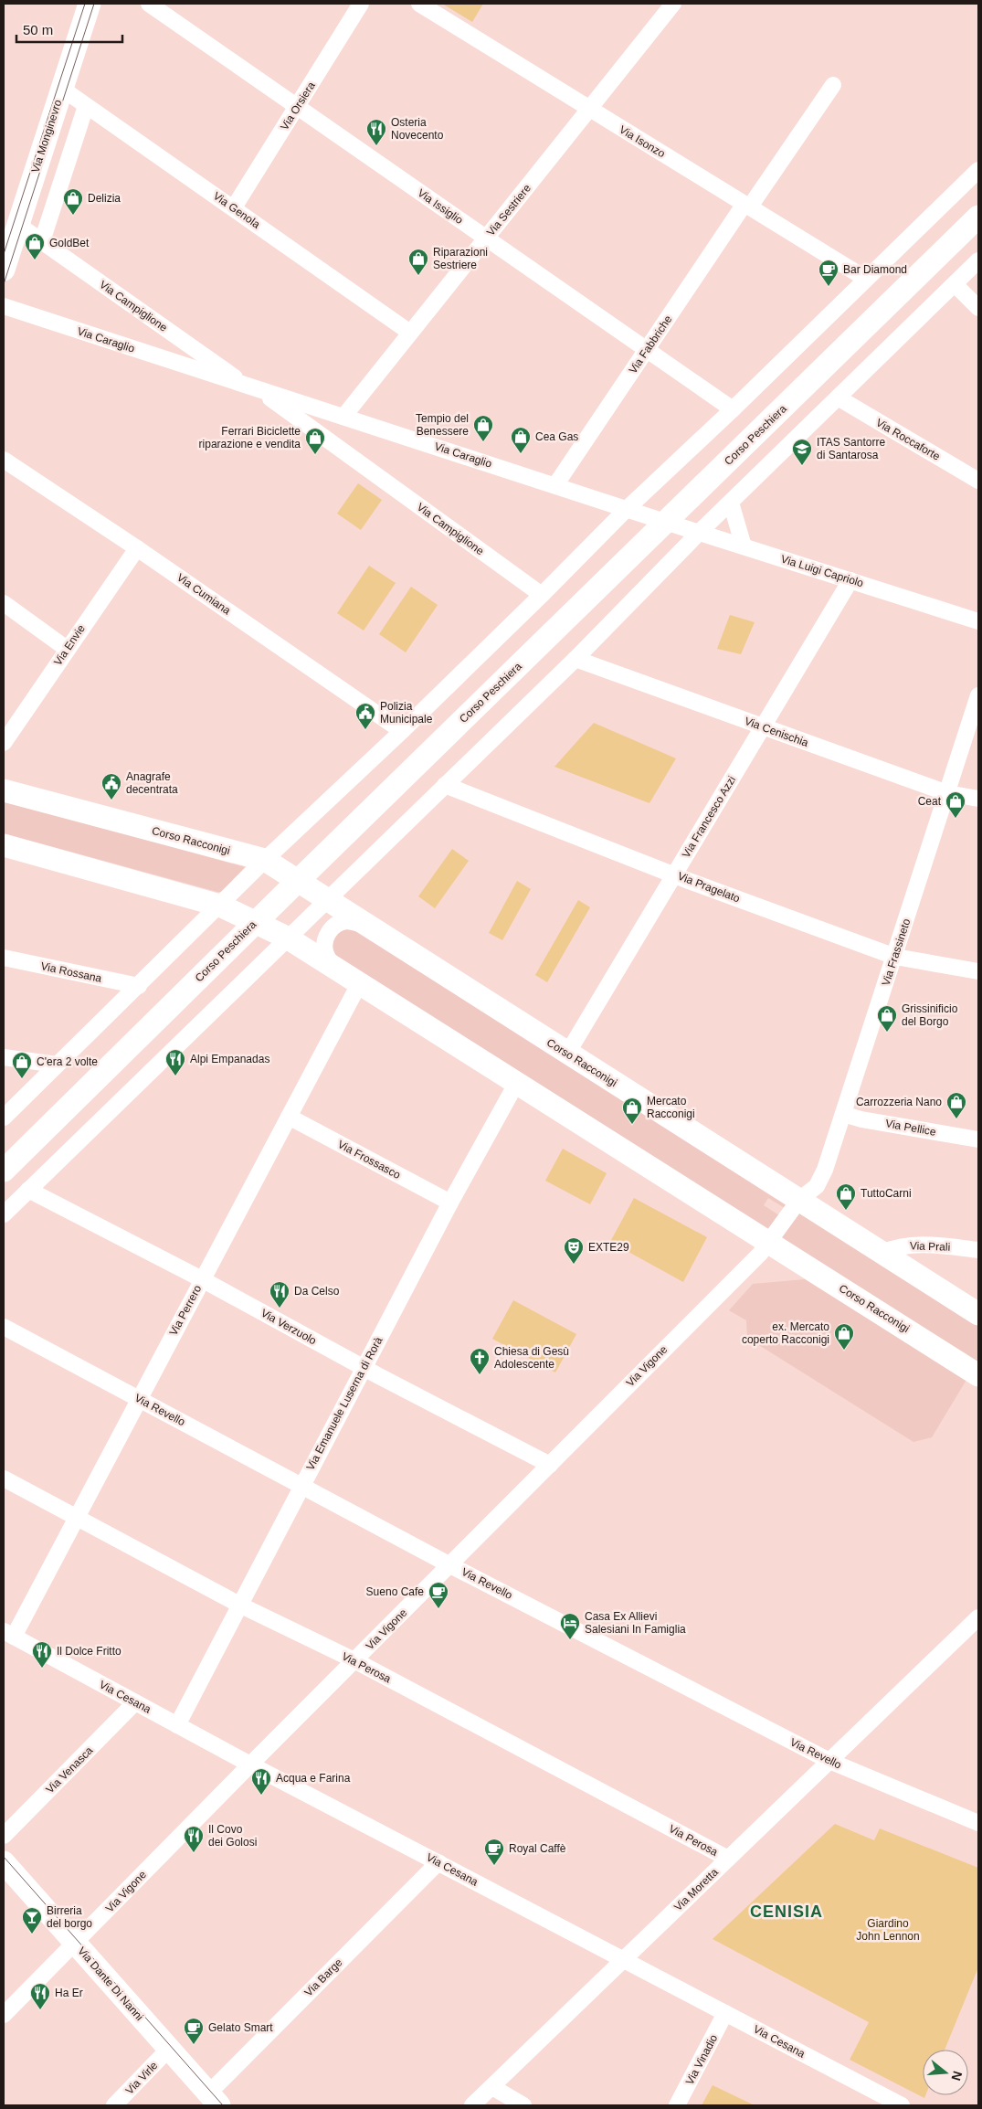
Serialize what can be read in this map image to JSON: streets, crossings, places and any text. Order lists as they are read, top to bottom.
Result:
{
  "streets": {
    "street": [
      "Via Orsiera",
      "Via Monginevro",
      "Via Isonzo",
      "Via Issiglio",
      "Via Genola",
      "Via Sestriere",
      "Via Campiglione",
      "Via Caraglio",
      "Via Fabbriche",
      "Corso Peschiera",
      "Via Roccaforte",
      "Via Luigi Capriolo",
      "Via Cumiana",
      "Via Envie",
      "Via Cenischia",
      "Via Francesco Azzi",
      "Corso Racconigi",
      "Via Pragelato",
      "Via Frassineto",
      "Via Rossana",
      "Via Pellice",
      "Via Frossasco",
      "Via Prali",
      "Via Perrero",
      "Via Verzuolo",
      "Via Vigone",
      "Via Emanuele Luserna di Rorà",
      "Via Revello",
      "Via Perosa",
      "Via Cesana",
      "Via Venasca",
      "Via Moretta",
      "Via Barge",
      "Via Dante Di Nanni",
      "Via Vinadio",
      "Via Virle"
    ]
  },
  "crossings": [
    ["Via Orsiera", "Via Issiglio"],
    ["Via Orsiera", "Via Genola"],
    ["Via Monginevro", "Via Genola"],
    ["Via Monginevro", "Via Campiglione"],
    ["Via Isonzo", "Via Sestriere"],
    ["Via Isonzo", "Via Fabbriche"],
    ["Via Issiglio", "Via Sestriere"],
    ["Via Issiglio", "Via Fabbriche"],
    ["Via Genola", "Via Sestriere"],
    ["Via Sestriere", "Via Caraglio"],
    ["Via Campiglione", "Via Caraglio"],
    ["Via Caraglio", "Via Fabbriche"],
    ["Via Caraglio", "Corso Peschiera"],
    ["Via Caraglio", "Via Luigi Capriolo"],
    ["Corso Peschiera", "Via Luigi Capriolo"],
    ["Corso Peschiera", "Corso Racconigi"],
    ["Via Luigi Capriolo", "Via Francesco Azzi"],
    ["Via Cumiana", "Via Envie"],
    ["Via Cenischia", "Via Francesco Azzi"],
    ["Via Cenischia", "Via Frassineto"],
    ["Via Francesco Azzi", "Corso Racconigi"],
    ["Via Francesco Azzi", "Via Pragelato"],
    ["Corso Racconigi", "Via Frassineto"],
    ["Corso Racconigi", "Via Prali"],
    ["Corso Racconigi", "Via Perrero"],
    ["Corso Racconigi", "Via Vigone"],
    ["Corso Racconigi", "Via Emanuele Luserna di Rorà"],
    ["Via Pragelato", "Via Frassineto"],
    ["Via Frassineto", "Via Pellice"],
    ["Via Frossasco", "Via Perrero"],
    ["Via Frossasco", "Via Emanuele Luserna di Rorà"],
    ["Via Perrero", "Via Verzuolo"],
    ["Via Perrero", "Via Revello"],
    ["Via Perrero", "Via Perosa"],
    ["Via Perrero", "Via Cesana"],
    ["Via Verzuolo", "Via Vigone"],
    ["Via Verzuolo", "Via Emanuele Luserna di Rorà"],
    ["Via Vigone", "Via Revello"],
    ["Via Vigone", "Via Perosa"],
    ["Via Vigone", "Via Cesana"],
    ["Via Vigone", "Via Dante Di Nanni"],
    ["Via Emanuele Luserna di Rorà", "Via Revello"],
    ["Via Emanuele Luserna di Rorà", "Via Perosa"],
    ["Via Emanuele Luserna di Rorà", "Via Cesana"],
    ["Via Revello", "Via Moretta"],
    ["Via Perosa", "Via Moretta"],
    ["Via Cesana", "Via Venasca"],
    ["Via Cesana", "Via Moretta"],
    ["Via Cesana", "Via Barge"],
    ["Via Cesana", "Via Vinadio"],
    ["Via Barge", "Via Dante Di Nanni"],
    ["Via Dante Di Nanni", "Via Virle"]
  ],
  "districts": ["CENISIA"],
  "parks": ["Giardino John Lennon"],
  "places": {
    "restaurant": [
      "Osteria Novecento",
      "Alpi Empanadas",
      "Da Celso",
      "Il Dolce Fritto",
      "Acqua e Farina",
      "Il Covo dei Golosi",
      "Ha Er"
    ],
    "shop": [
      "Delizia",
      "GoldBet",
      "Riparazioni Sestriere",
      "Tempio del Benessere",
      "Cea Gas",
      "Ferrari Biciclette riparazione e vendita",
      "Ceat",
      "Grissinificio del Borgo",
      "C'era 2 volte",
      "Carrozzeria Nano",
      "Mercato Racconigi",
      "TuttoCarni",
      "ex. Mercato coperto Racconigi"
    ],
    "cafe": [
      "Bar Diamond",
      "Sueno Cafe",
      "Royal Caffè",
      "Gelato Smart"
    ],
    "school or university": ["ITAS Santorre di Santarosa"],
    "public building": ["Polizia Municipale", "Anagrafe decentrata"],
    "theatre": ["EXTE29"],
    "church": ["Chiesa di Gesù Adolescente"],
    "hotel": ["Casa Ex Allievi Salesiani In Famiglia"],
    "bar": ["Birreria del borgo"]
  },
  "scale_bar": "50 m",
  "north": "right"
}
